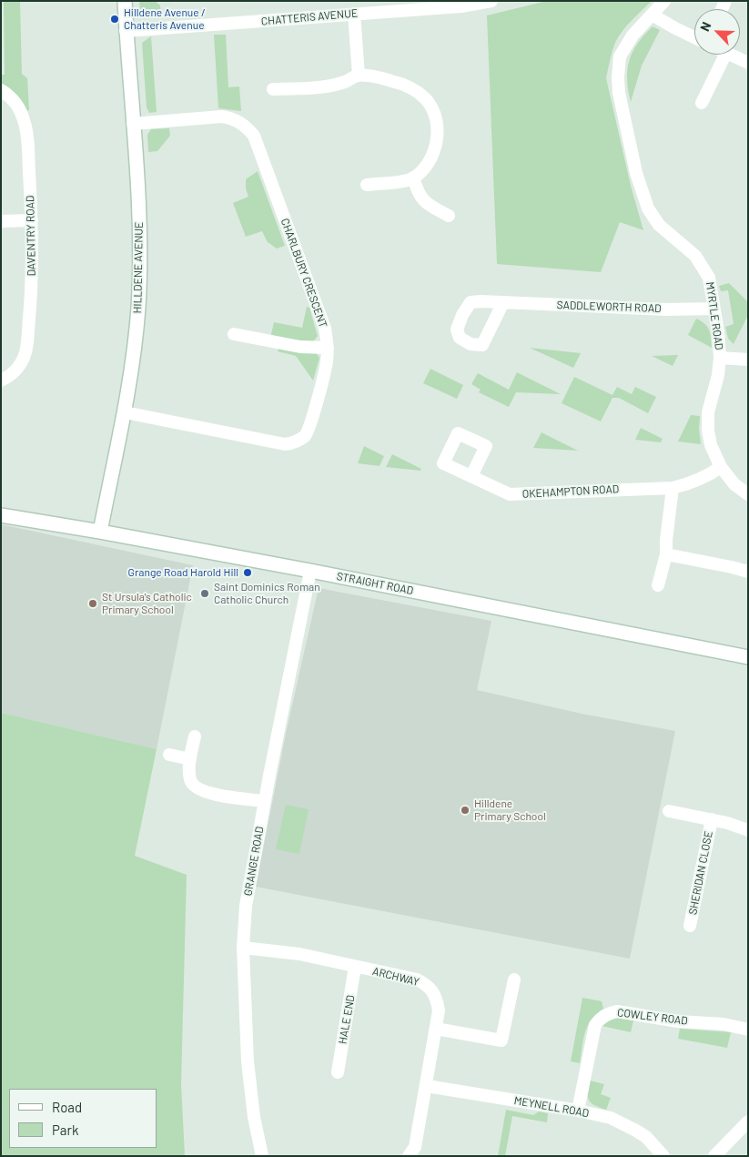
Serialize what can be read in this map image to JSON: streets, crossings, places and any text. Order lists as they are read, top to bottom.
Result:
{
  "streets": {
    "street": [
      "CHATTERIS AVENUE",
      "DAVENTRY ROAD",
      "HILLDENE AVENUE",
      "CHARLBURY CRESCENT",
      "SADDLEWORTH ROAD",
      "MYRTLE ROAD",
      "OKEHAMPTON ROAD",
      "STRAIGHT ROAD",
      "GRANGE ROAD",
      "SHERIDAN CLOSE",
      "ARCHWAY",
      "COWLEY ROAD",
      "HALE END",
      "MEYNELL ROAD"
    ]
  },
  "crossings": [
    ["CHATTERIS AVENUE", "HILLDENE AVENUE"],
    ["HILLDENE AVENUE", "CHARLBURY CRESCENT"],
    ["HILLDENE AVENUE", "STRAIGHT ROAD"],
    ["SADDLEWORTH ROAD", "MYRTLE ROAD"],
    ["STRAIGHT ROAD", "GRANGE ROAD"],
    ["GRANGE ROAD", "ARCHWAY"],
    ["ARCHWAY", "HALE END"],
    ["ARCHWAY", "MEYNELL ROAD"],
    ["COWLEY ROAD", "MEYNELL ROAD"]
  ],
  "places": [
    "Hilldene Avenue / Chatteris Avenue",
    "Grange Road Harold Hill",
    "Saint Dominics Roman Catholic Church",
    "St Ursula's Catholic Primary School",
    "Hilldene Primary School"
  ],
  "legend": ["Road", "Park"],
  "north": "top left"
}
